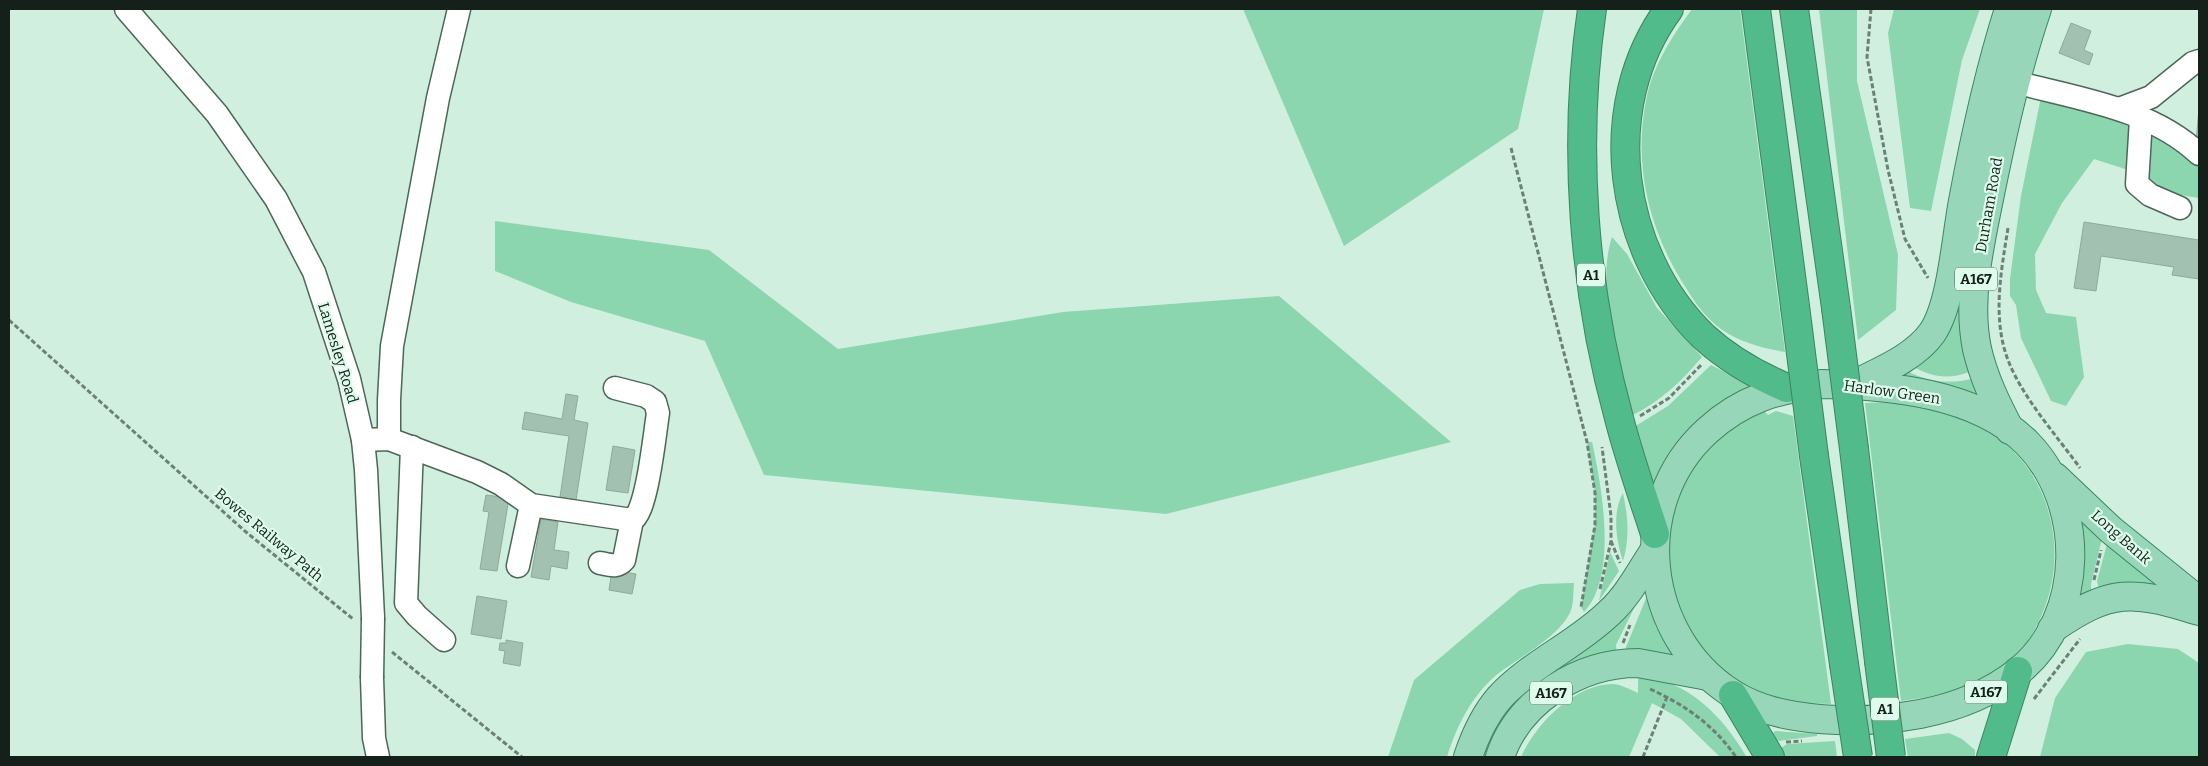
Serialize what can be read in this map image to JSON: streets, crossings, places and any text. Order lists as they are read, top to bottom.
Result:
{
  "streets": {
    "highway": ["A1"],
    "main road": [
      "Durham Road",
      "A167",
      "Harlow Green",
      "Long Bank"
    ],
    "street": ["Lamesley Road"],
    "path": ["Bowes Railway Path"]
  },
  "crossings": [
    ["Durham Road", "Harlow Green"],
    ["A1", "A167"],
    ["A1", "Harlow Green"],
    ["A167", "Harlow Green"],
    ["Lamesley Road", "Bowes Railway Path"],
    ["Harlow Green", "Long Bank"]
  ]
}
